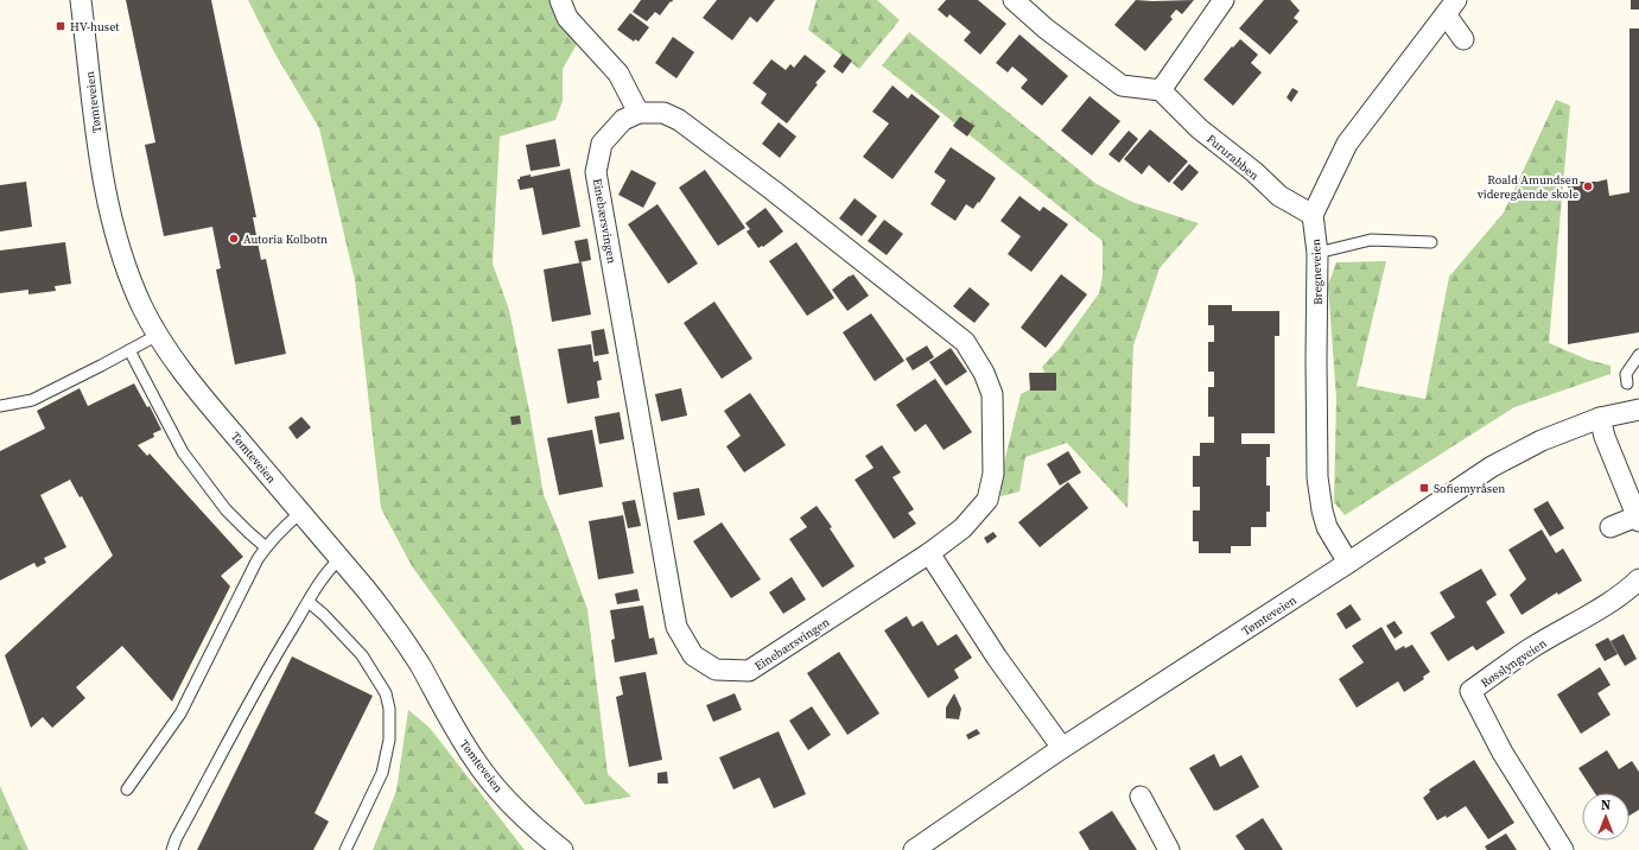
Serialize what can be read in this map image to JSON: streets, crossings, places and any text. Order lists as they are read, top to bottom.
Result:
{
  "streets": {
    "street": [
      "Tømteveien",
      "Fururabben",
      "Einebærsvingen",
      "Bregneveien",
      "Røsslyngveien"
    ]
  },
  "crossings": [
    ["Tømteveien", "Bregneveien"],
    ["Fururabben", "Bregneveien"]
  ],
  "places": {
    "transit": ["HV-huset", "Sofiemyråsen"],
    "other": ["Roald Amundsen videregående skole", "Autoria Kolbotn"]
  },
  "north": "top"
}
